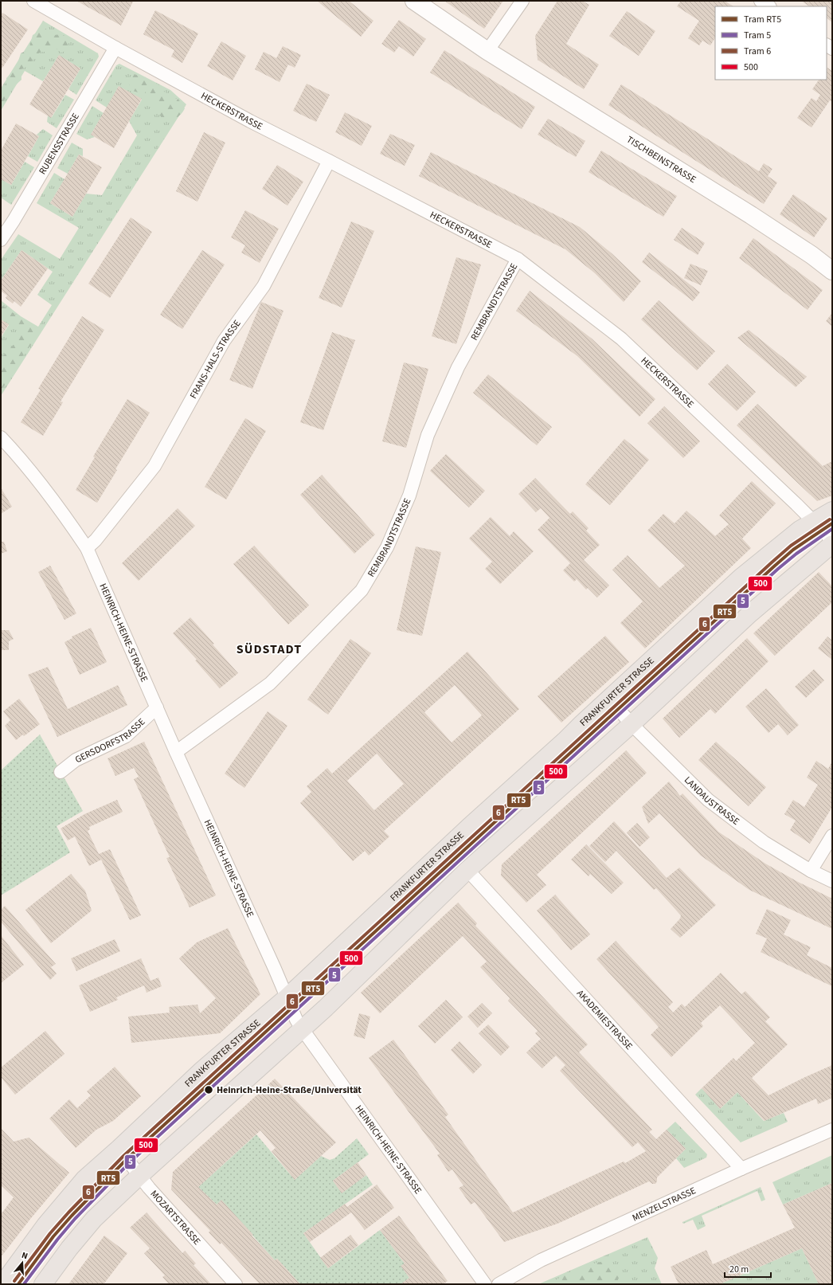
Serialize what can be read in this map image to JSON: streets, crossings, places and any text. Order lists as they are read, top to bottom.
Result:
{
  "streets": {
    "main road": ["TISCHBEINSTRASSE", "FRANKFURTER STRASSE"],
    "street": [
      "HECKERSTRASSE",
      "RUBENSSTRASSE",
      "REMBRANDTSTRASSE",
      "FRANS-HALS-STRASSE",
      "HEINRICH-HEINE-STRASSE",
      "GERSDORFSTRASSE",
      "LANDAUSTRASSE",
      "AKADEMIESTRASSE",
      "MENZELSTRASSE",
      "MOZARTSTRASSE"
    ]
  },
  "crossings": [
    ["HECKERSTRASSE", "RUBENSSTRASSE"],
    ["HECKERSTRASSE", "REMBRANDTSTRASSE"],
    ["HECKERSTRASSE", "FRANS-HALS-STRASSE"],
    ["HECKERSTRASSE", "FRANKFURTER STRASSE"],
    ["REMBRANDTSTRASSE", "HEINRICH-HEINE-STRASSE"],
    ["FRANS-HALS-STRASSE", "HEINRICH-HEINE-STRASSE"],
    ["HEINRICH-HEINE-STRASSE", "FRANKFURTER STRASSE"],
    ["HEINRICH-HEINE-STRASSE", "GERSDORFSTRASSE"],
    ["FRANKFURTER STRASSE", "LANDAUSTRASSE"],
    ["FRANKFURTER STRASSE", "MOZARTSTRASSE"],
    ["AKADEMIESTRASSE", "MENZELSTRASSE"]
  ],
  "districts": ["SÜDSTADT"],
  "places": ["Heinrich-Heine-Straße/Universität"],
  "lines": [
    "tram line 6",
    "tram line RT5",
    "transit line 500",
    "tram line 5"
  ],
  "legend": [
    "Tram RT5",
    "Tram 5",
    "Tram 6",
    "500"
  ],
  "scale_bar": "20 m",
  "north": "top"
}
